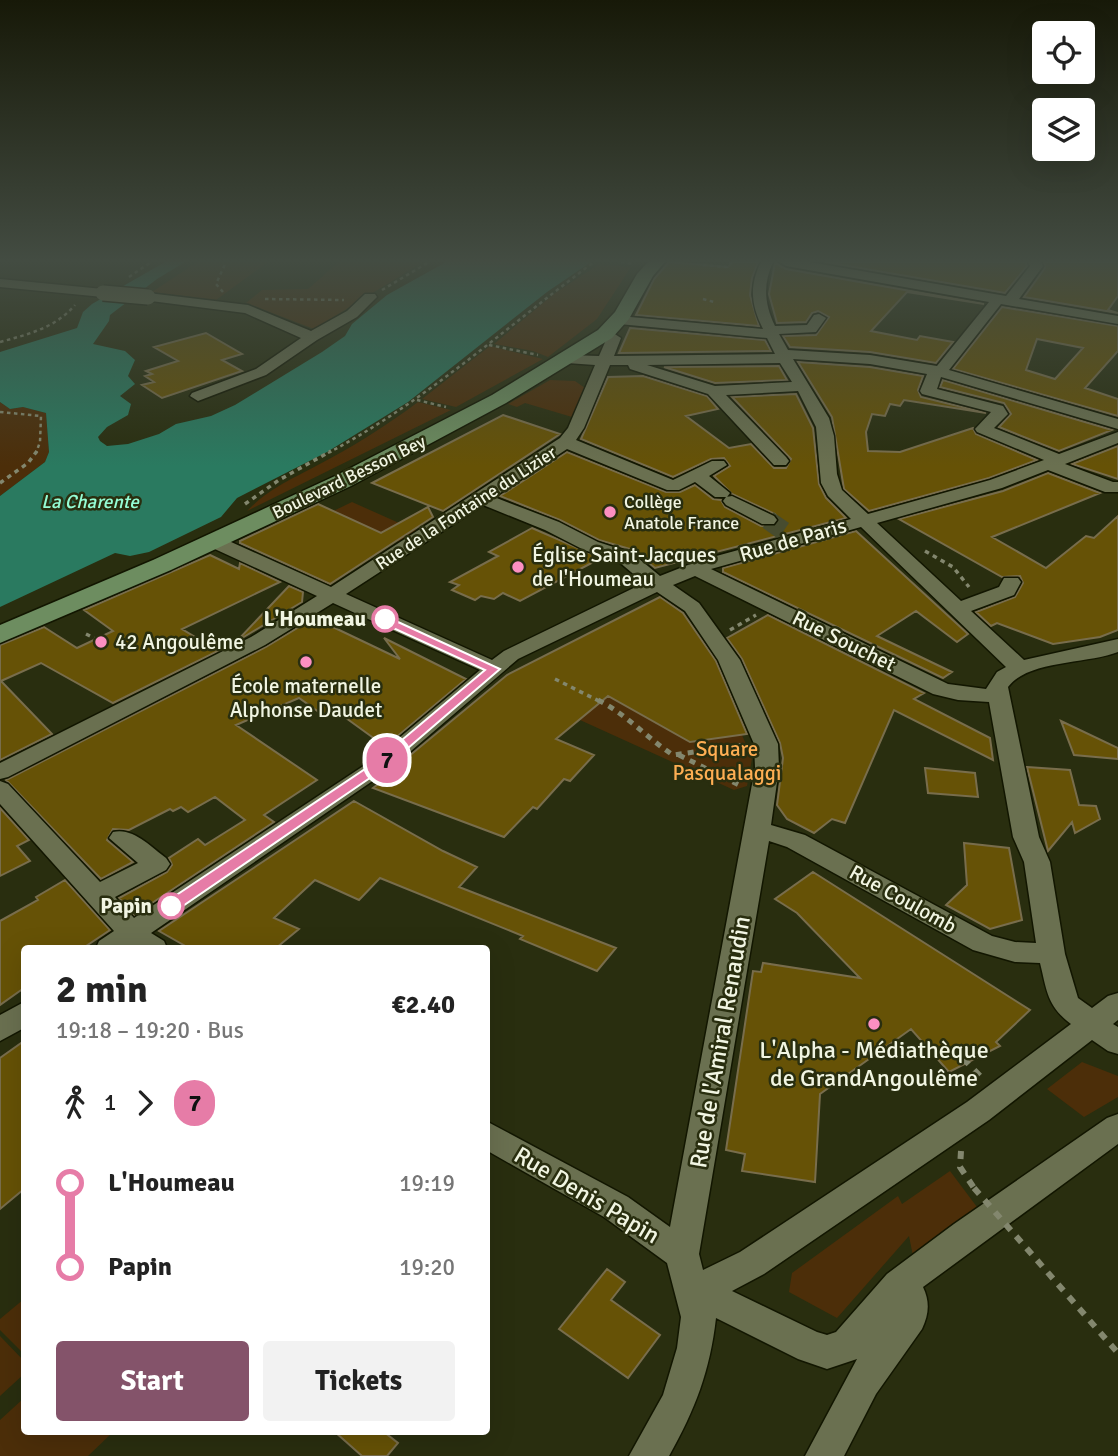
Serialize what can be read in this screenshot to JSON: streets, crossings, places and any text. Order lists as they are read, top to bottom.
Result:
{
  "streets": {
    "main road": ["Boulevard Besson Bey"],
    "street": [
      "Rue de la Fontaine du Lizier",
      "Rue de Paris",
      "Rue Souchet",
      "Rue Coulomb",
      "Rue de l'Amiral Renaudin",
      "Rue Denis Papin"
    ]
  },
  "crossings": [
    ["Rue de Paris", "Rue Souchet"],
    ["Rue Coulomb", "Rue de l'Amiral Renaudin"],
    ["Rue de l'Amiral Renaudin", "Rue Denis Papin"]
  ],
  "water": ["La Charente"],
  "parks": ["Square Pasqualaggi"],
  "places": [
    "Collège Anatole France",
    "Église Saint-Jacques de l'Houmeau",
    "L'Houmeau",
    "42 Angoulême",
    "École maternelle Alphonse Daudet",
    "Papin",
    "L'Alpha - Médiathèque de GrandAngoulême"
  ],
  "lines": ["bus line 7"],
  "page": {
    "on_map": "7",
    "heading": ["2 min", "19:18 – 19:20 · Bus", "€2.40"],
    "legs": ["1", "7"],
    "list": [
      {
        "name": "L'Houmeau",
        "value": "19:19"
      },
      {
        "name": "Papin",
        "value": "19:20"
      }
    ],
    "buttons": ["Start", "Tickets"]
  }
}
